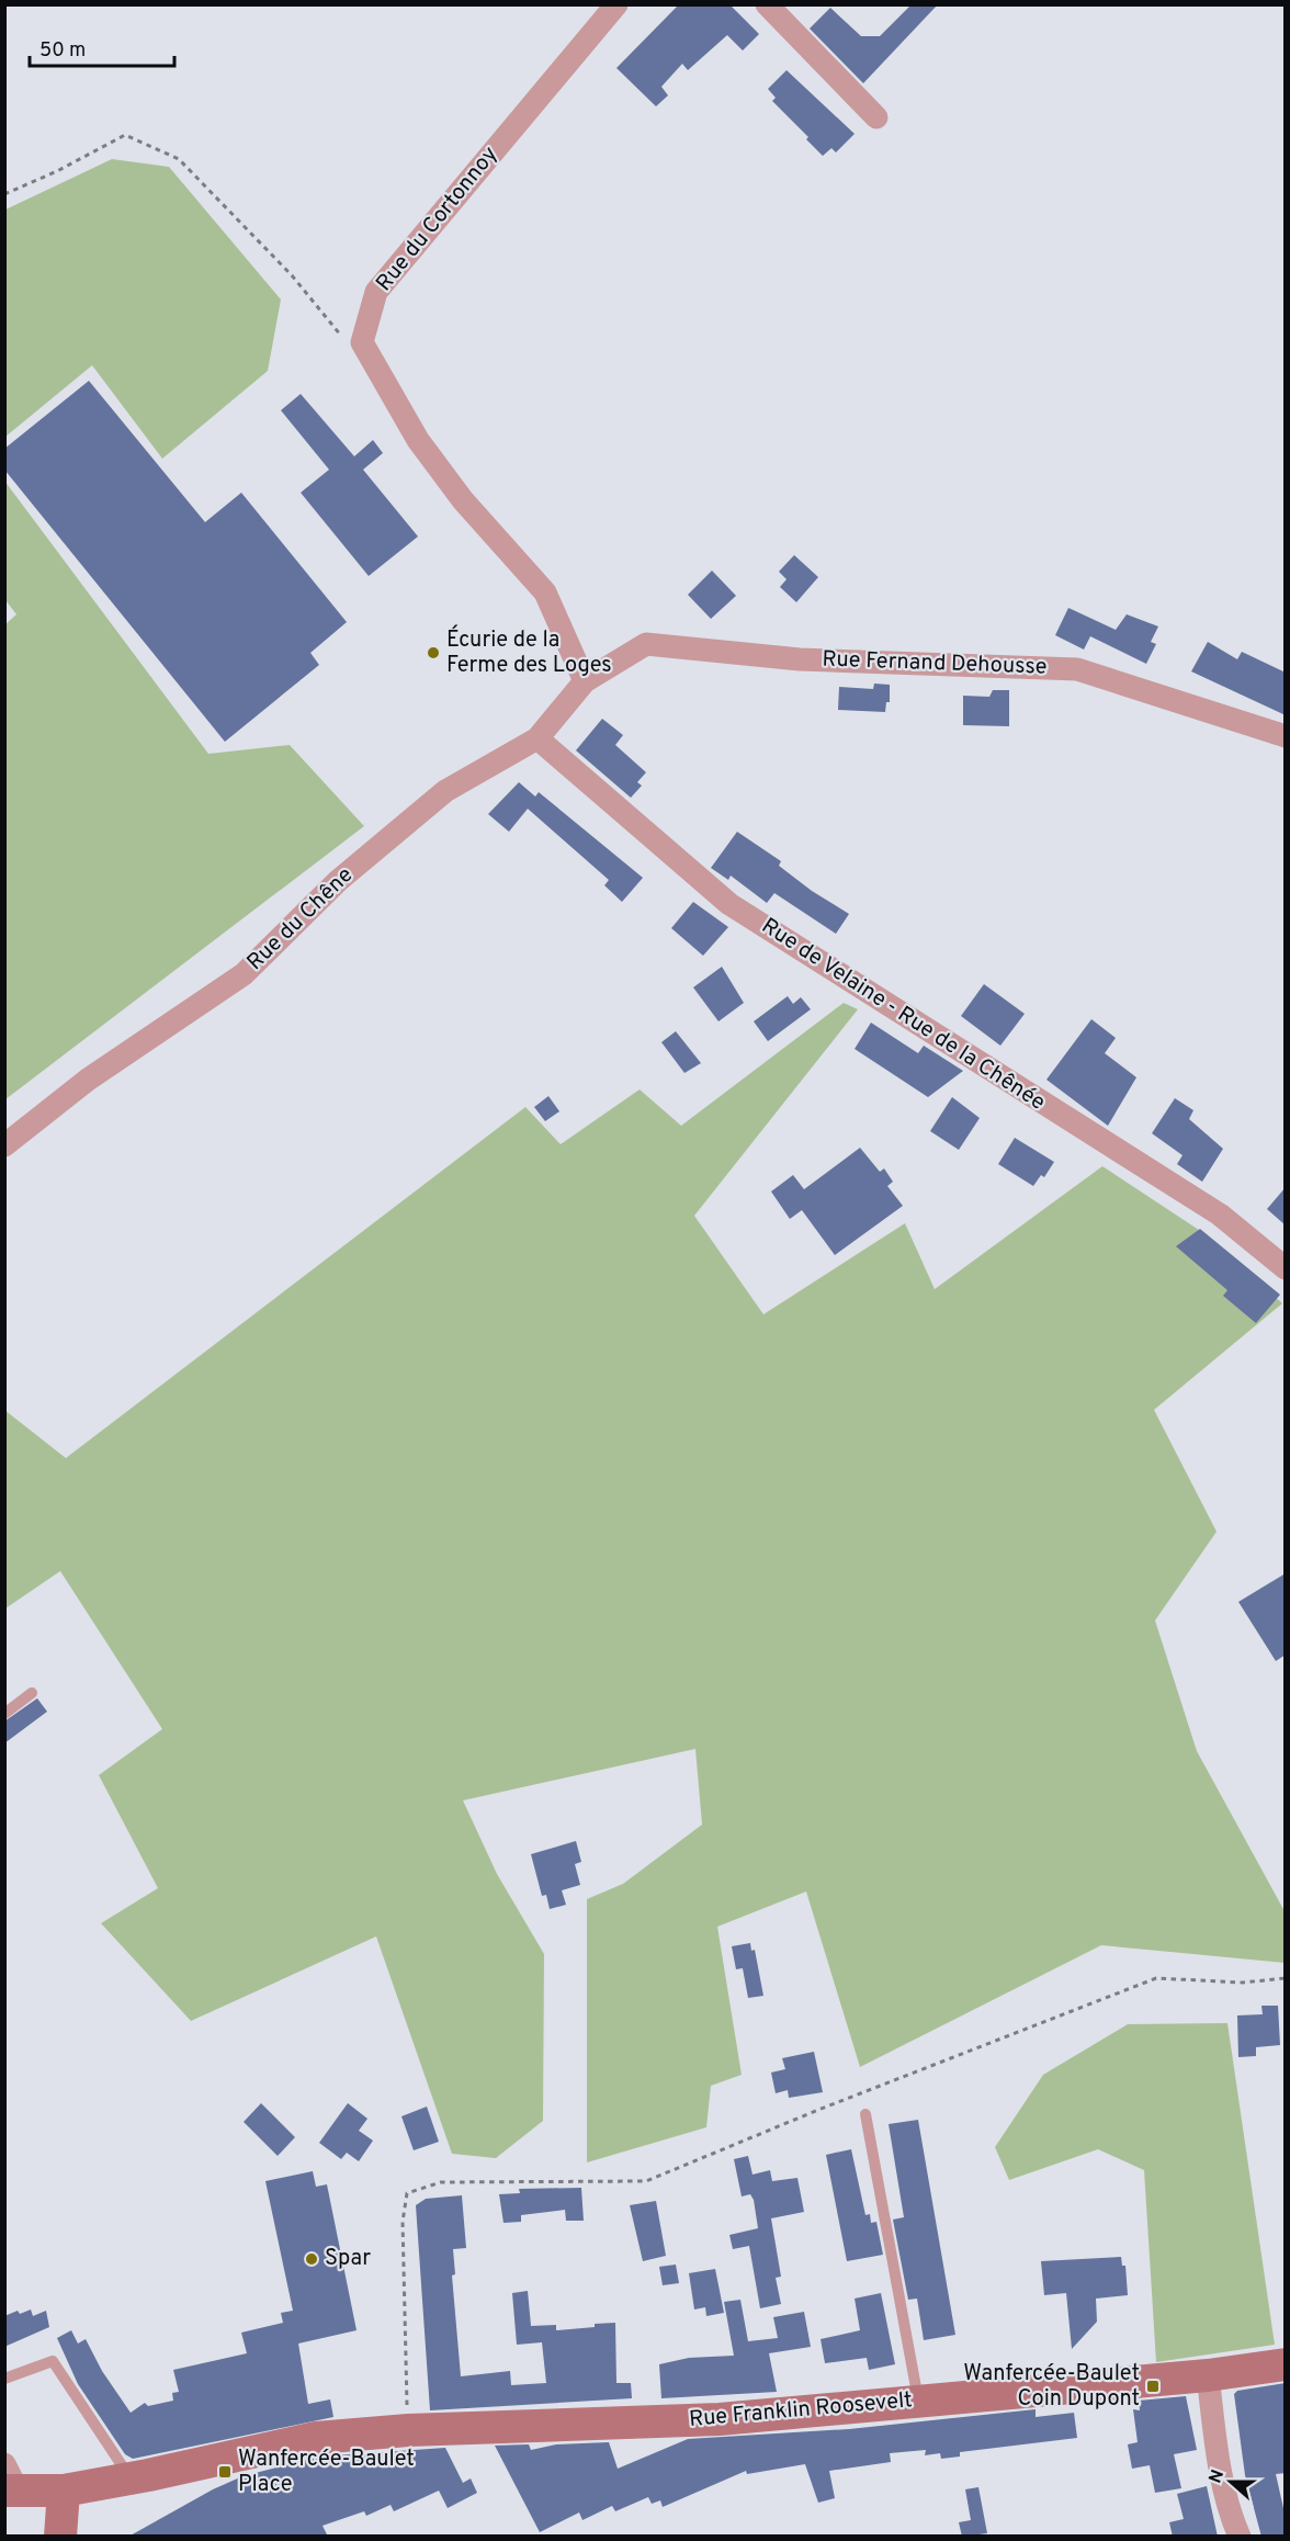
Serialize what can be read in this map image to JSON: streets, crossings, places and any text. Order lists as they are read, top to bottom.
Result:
{
  "streets": {
    "main road": ["Rue Franklin Roosevelt"],
    "street": [
      "Rue du Cortonnoy",
      "Rue Fernand Dehousse",
      "Rue du Chêne",
      "Rue de Velaine - Rue de la Chênée"
    ]
  },
  "crossings": [
    ["Rue Fernand Dehousse", "Rue du Chêne"],
    ["Rue du Chêne", "Rue de Velaine - Rue de la Chênée"]
  ],
  "places": {
    "other": ["Écurie de la Ferme des Loges", "Spar"],
    "transit": ["Wanfercée-Baulet Coin Dupont", "Wanfercée-Baulet Place"]
  },
  "scale_bar": "50 m",
  "north": "left"
}
